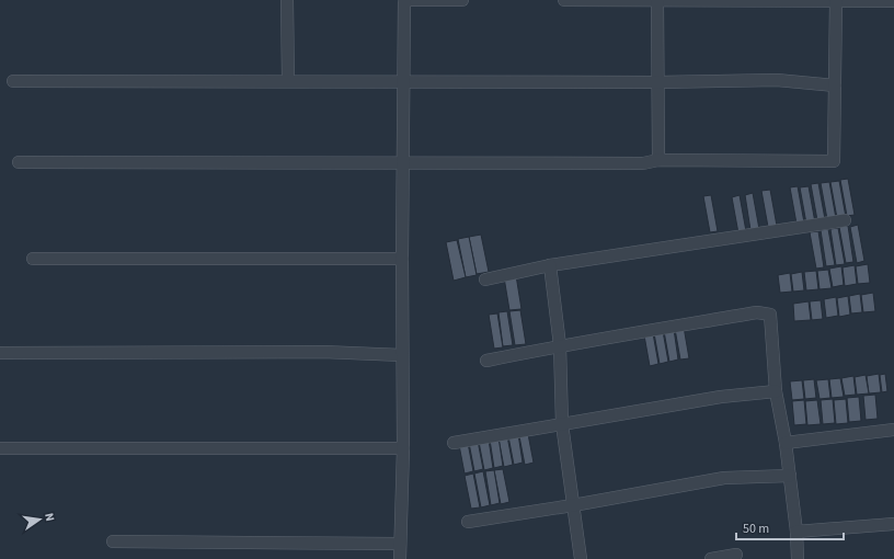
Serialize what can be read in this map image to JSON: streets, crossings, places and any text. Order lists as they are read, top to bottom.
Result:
{
  "scale_bar": "50 m",
  "north": "right"
}
